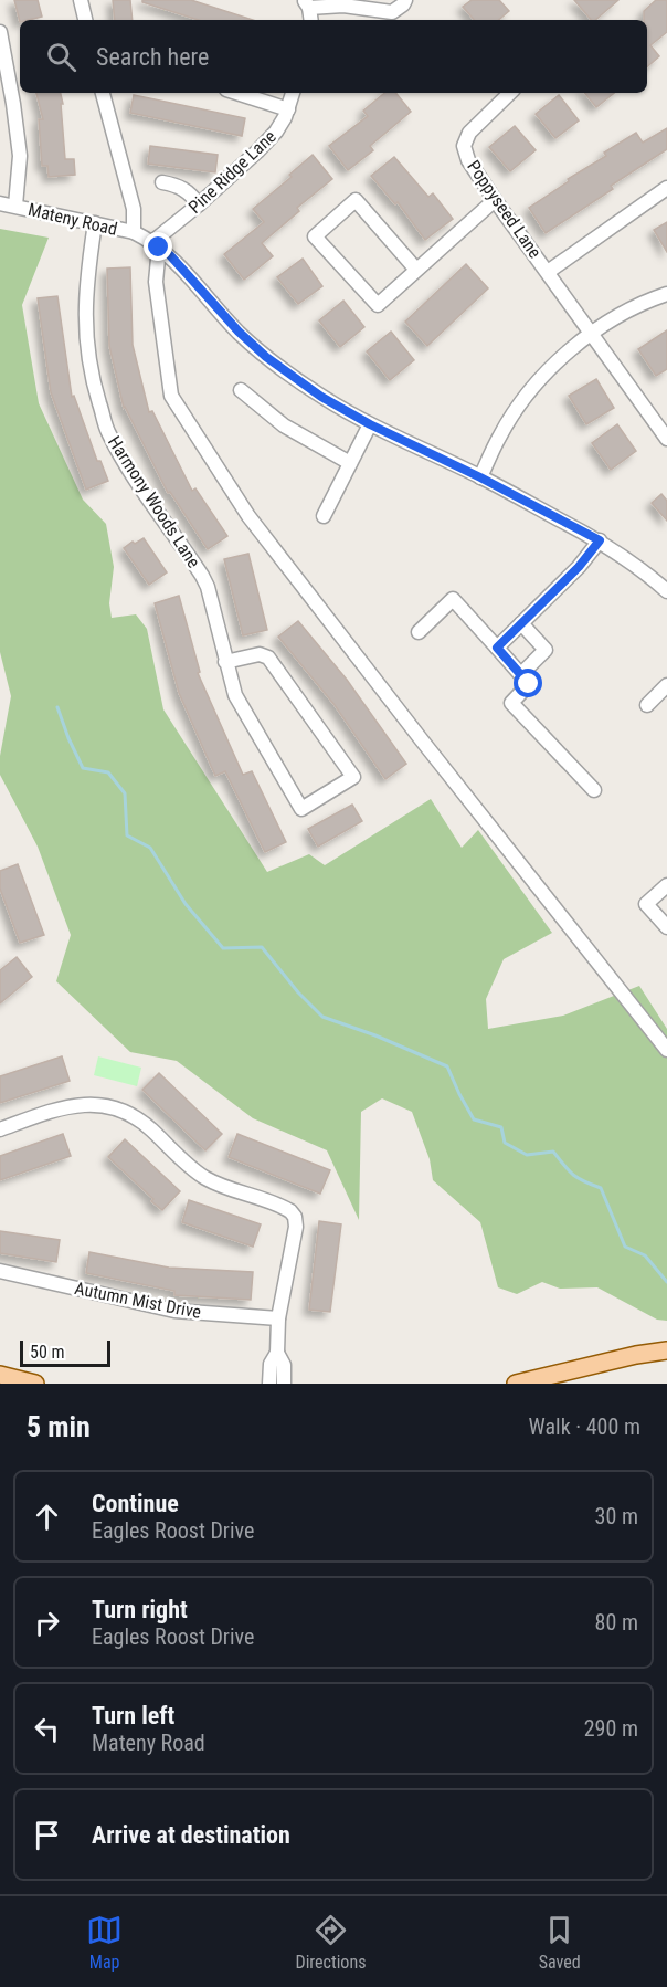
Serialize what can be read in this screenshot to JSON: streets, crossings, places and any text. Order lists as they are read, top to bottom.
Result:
{
  "streets": {
    "street": [
      "Pine Ridge Lane",
      "Poppyseed Lane",
      "Mateny Road",
      "Harmony Woods Lane",
      "Autumn Mist Drive"
    ]
  },
  "crossings": [
    ["Pine Ridge Lane", "Mateny Road"],
    ["Mateny Road", "Harmony Woods Lane"]
  ],
  "scale_bar": "50 m",
  "page": {
    "search": "Search here",
    "scale": "50 m",
    "heading": ["5 min", "Walk · 400 m"],
    "list": [
      ["Continue", "Eagles Roost Drive", "30 m"],
      ["Turn right", "Eagles Roost Drive", "80 m"],
      ["Turn left", "Mateny Road", "290 m"],
      "Arrive at destination"
    ],
    "nav": ["Map", "Directions", "Saved"]
  }
}
